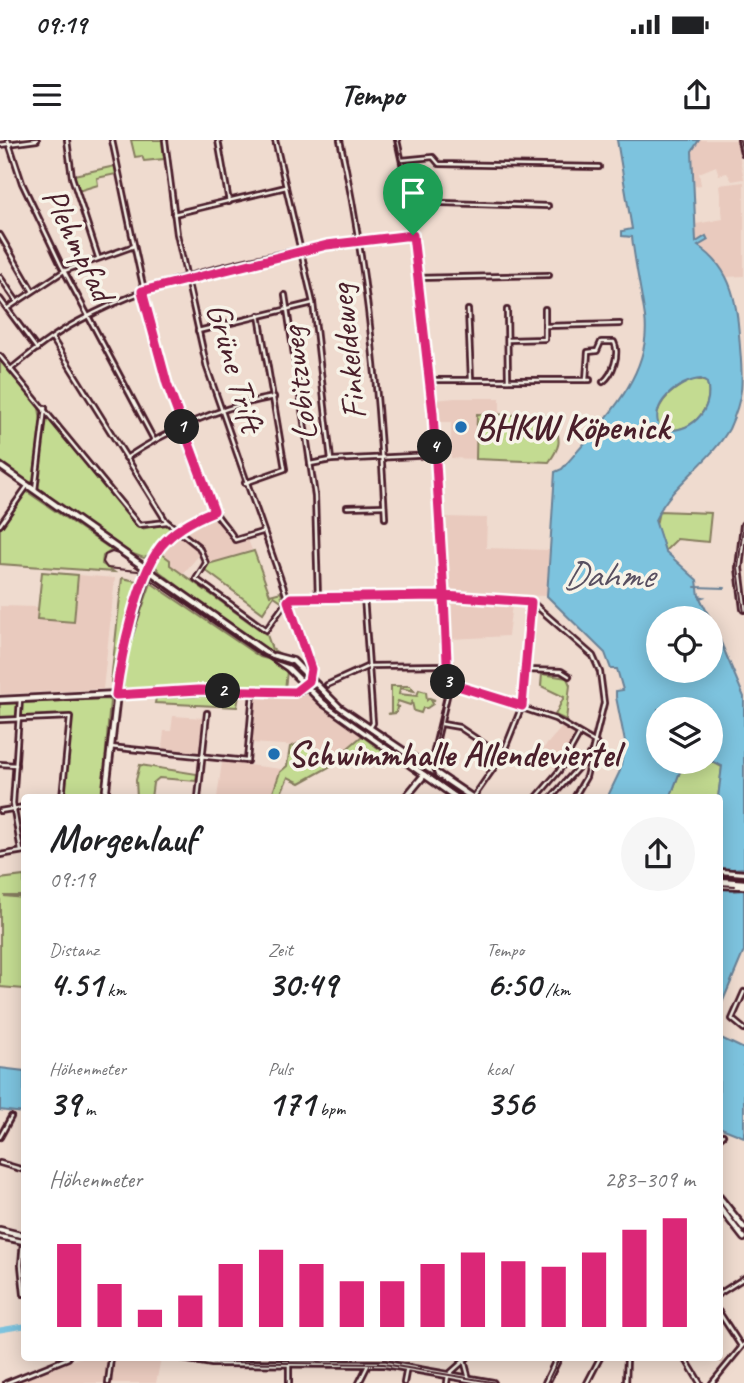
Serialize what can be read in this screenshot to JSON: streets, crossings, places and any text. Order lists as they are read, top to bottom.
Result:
{
  "streets": {
    "street": [
      "Plehmpfad",
      "Finkeldeweg",
      "Grüne Trift",
      "Lobitzweg"
    ]
  },
  "water": ["Dahme"],
  "places": ["BHKW Köpenick", "Schwimmhalle Allendeviertel"],
  "page": {
    "status": "09:19",
    "header": "Tempo",
    "pins": [
      "1",
      "4",
      "3",
      "2"
    ],
    "heading": ["Morgenlauf", "09:19"],
    "stats": [
      ["Distanz", "4.51 km"],
      ["Zeit", "30:49"],
      ["Tempo", "6:50 /km"],
      ["Höhenmeter", "39 m"],
      ["Puls", "171 bpm"],
      ["kcal", "356"]
    ],
    "chart": ["Höhenmeter", "283–309 m"]
  }
}
